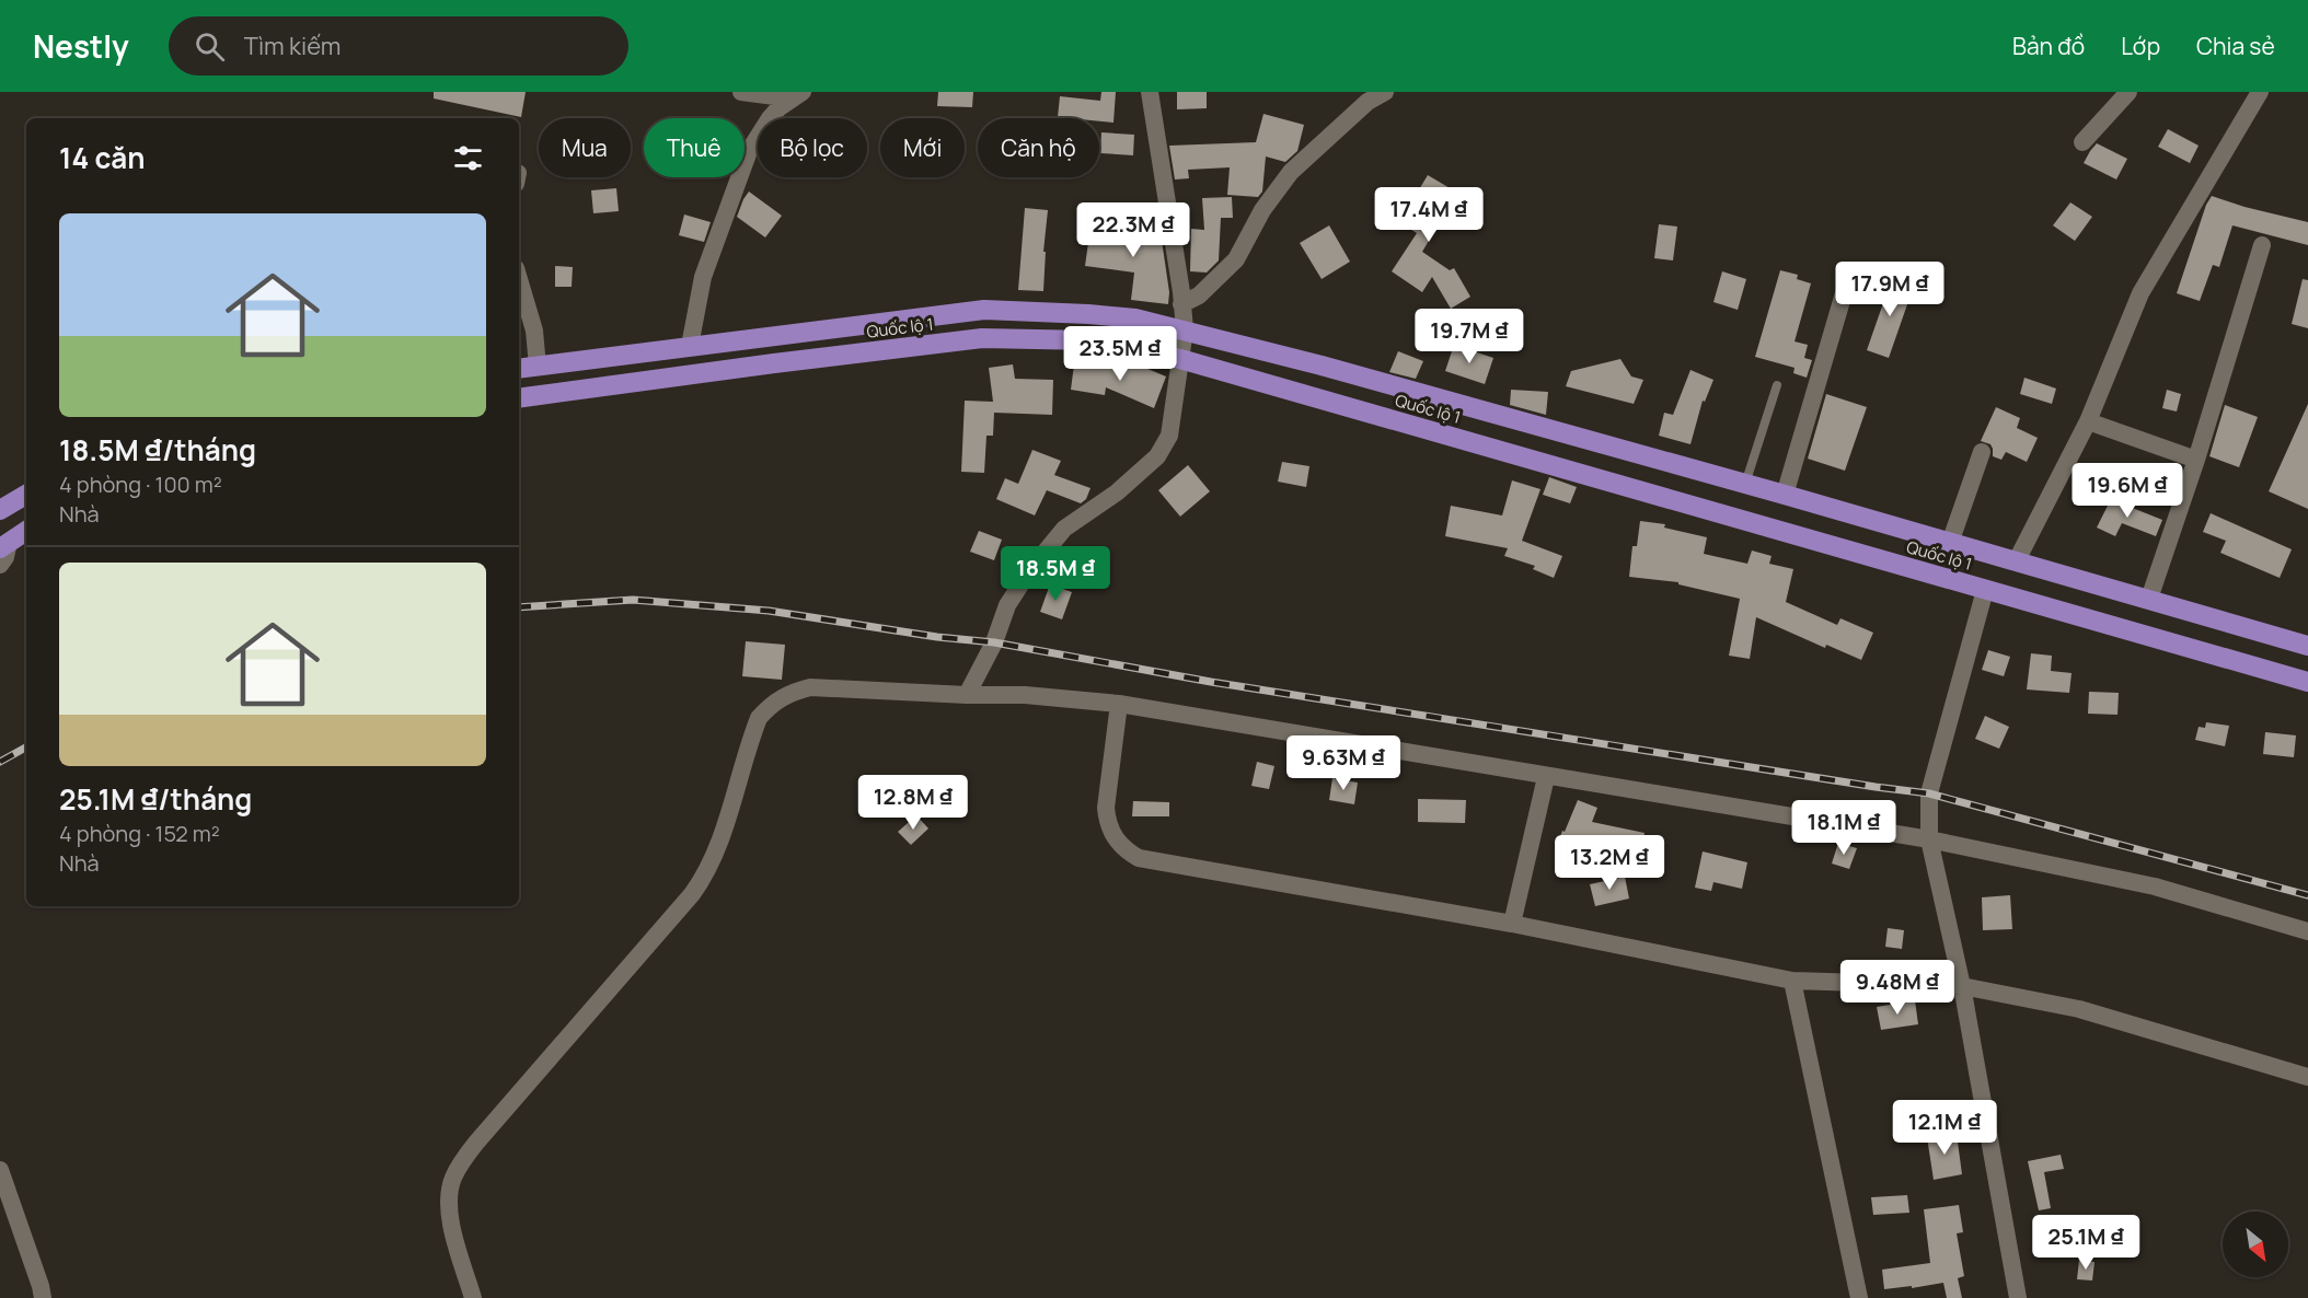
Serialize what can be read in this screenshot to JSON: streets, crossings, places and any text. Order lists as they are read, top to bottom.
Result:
{
  "streets": {
    "highway": ["Quốc lộ 1"]
  },
  "north": "bottom right",
  "page": {
    "header": "Nestly",
    "search": "Tìm kiếm",
    "nav": ["Bản đồ", "Lớp", "Chia sẻ"],
    "chip": [
      "Mua",
      "Thuê",
      "Bộ lọc",
      "Mới",
      "Căn hộ"
    ],
    "heading": "14 căn",
    "price": [
      "17.4M ₫",
      "22.3M ₫",
      "17.9M ₫",
      "19.7M ₫",
      "23.5M ₫",
      "19.6M ₫",
      "18.5M ₫",
      "9.63M ₫",
      "12.8M ₫",
      "18.1M ₫",
      "13.2M ₫",
      "9.48M ₫",
      "12.1M ₫",
      "25.1M ₫"
    ],
    "list": [
      {
        "name": "18.5M ₫/tháng",
        "note": "4 phòng · 100 m² · Nhà"
      },
      {
        "name": "25.1M ₫/tháng",
        "note": "4 phòng · 152 m² · Nhà"
      }
    ]
  }
}
